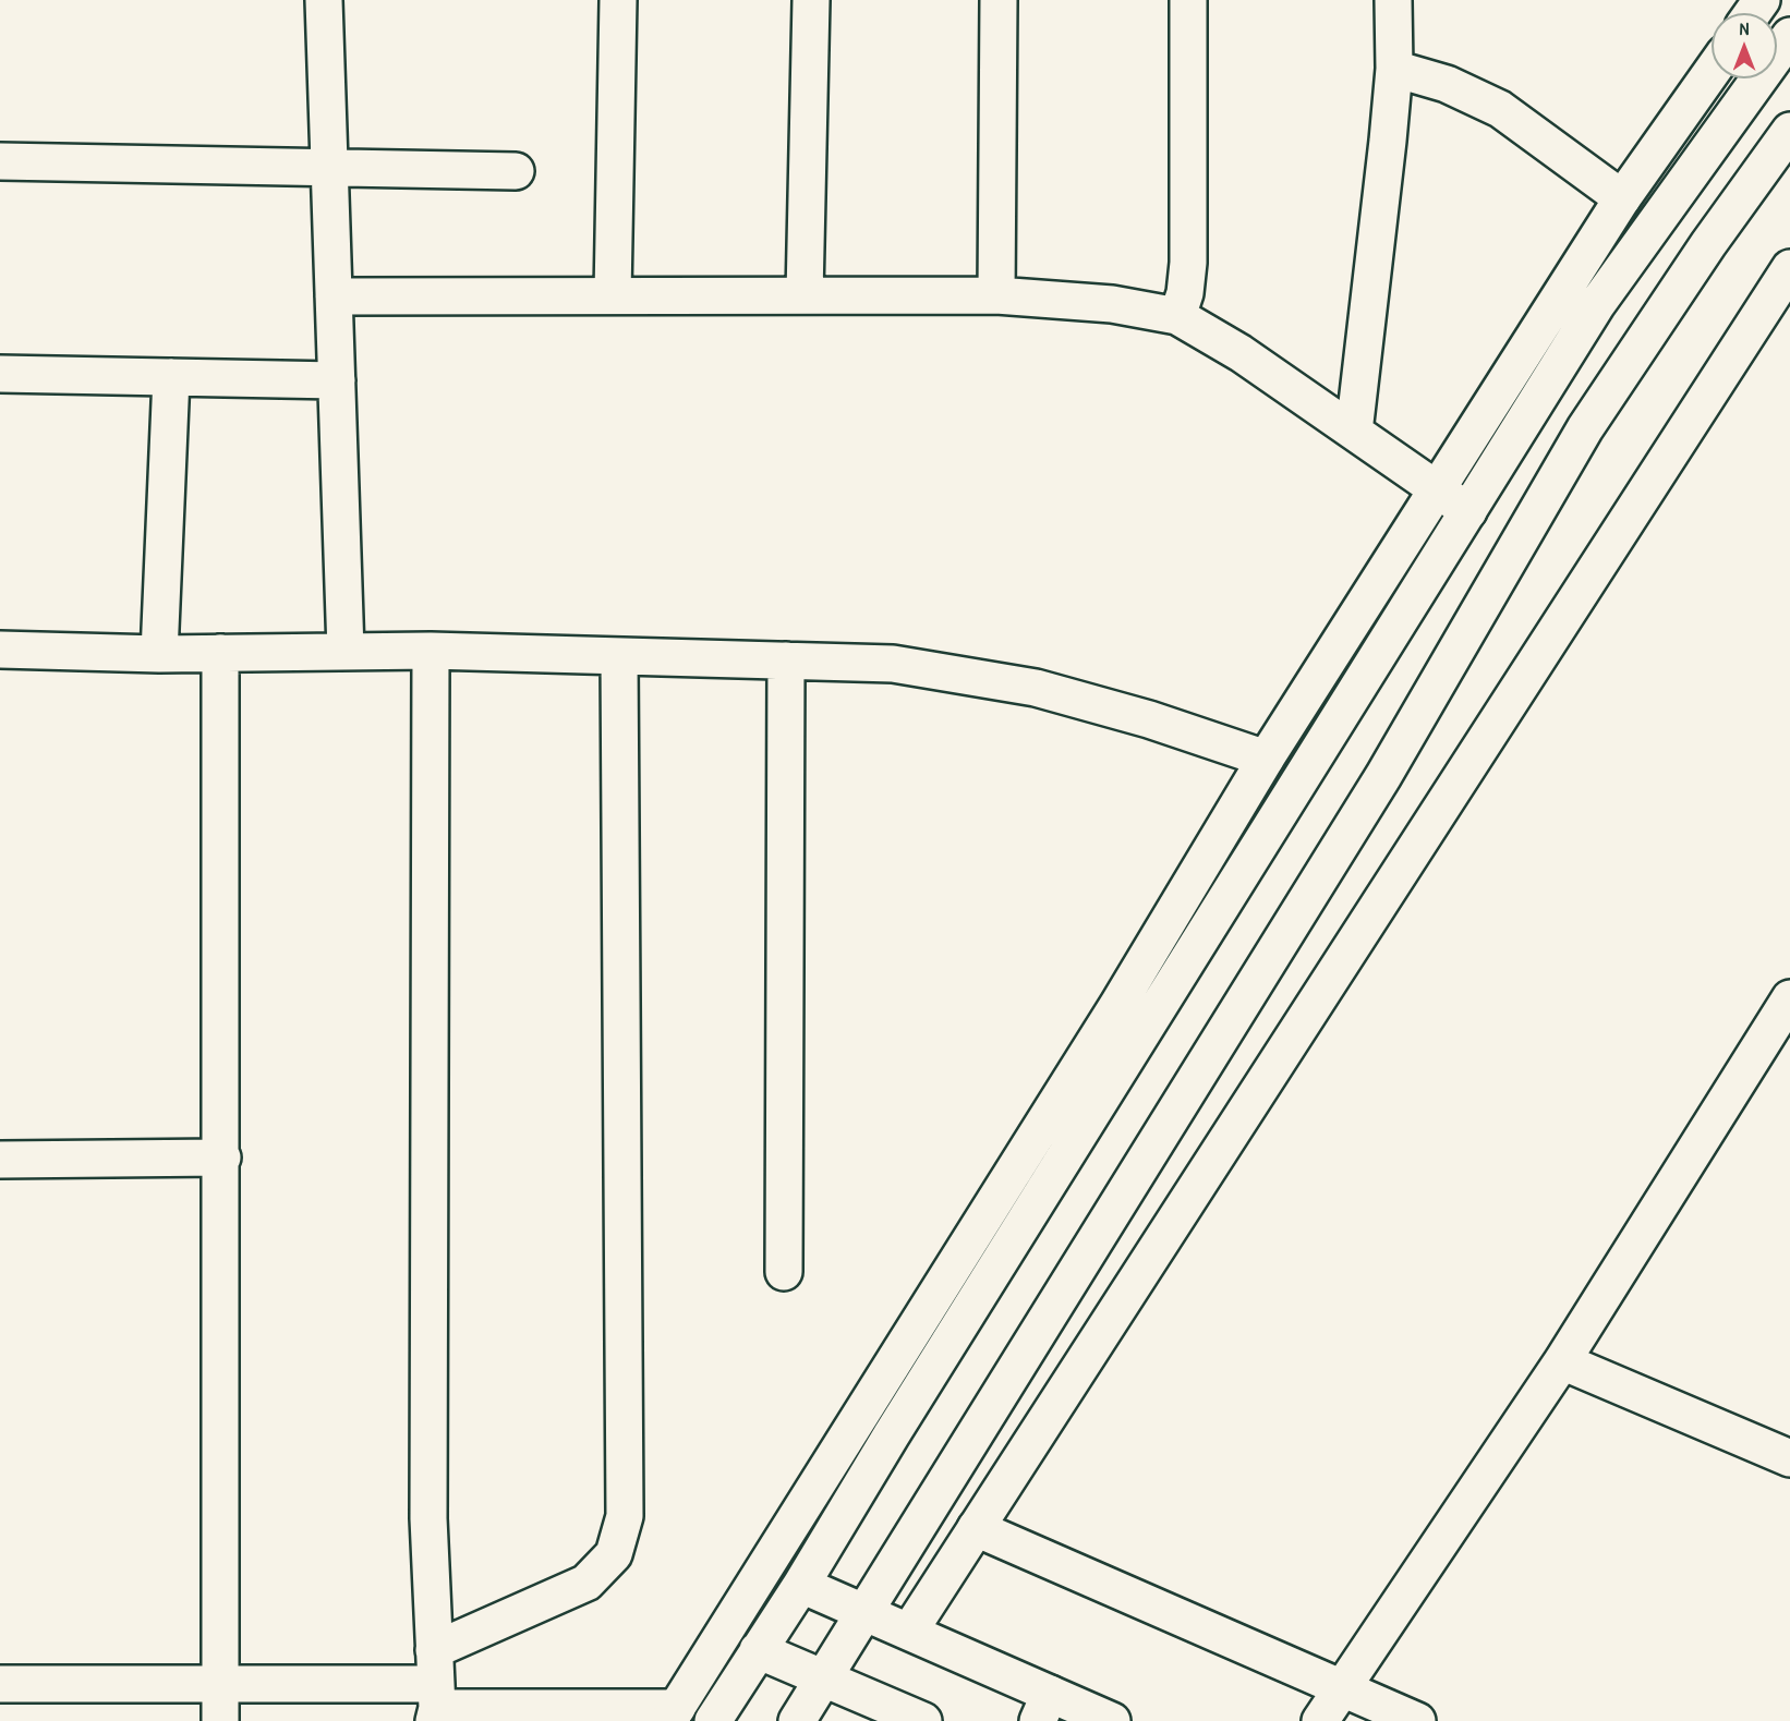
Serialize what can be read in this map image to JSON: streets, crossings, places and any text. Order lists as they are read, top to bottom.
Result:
{
  "north": "top"
}
